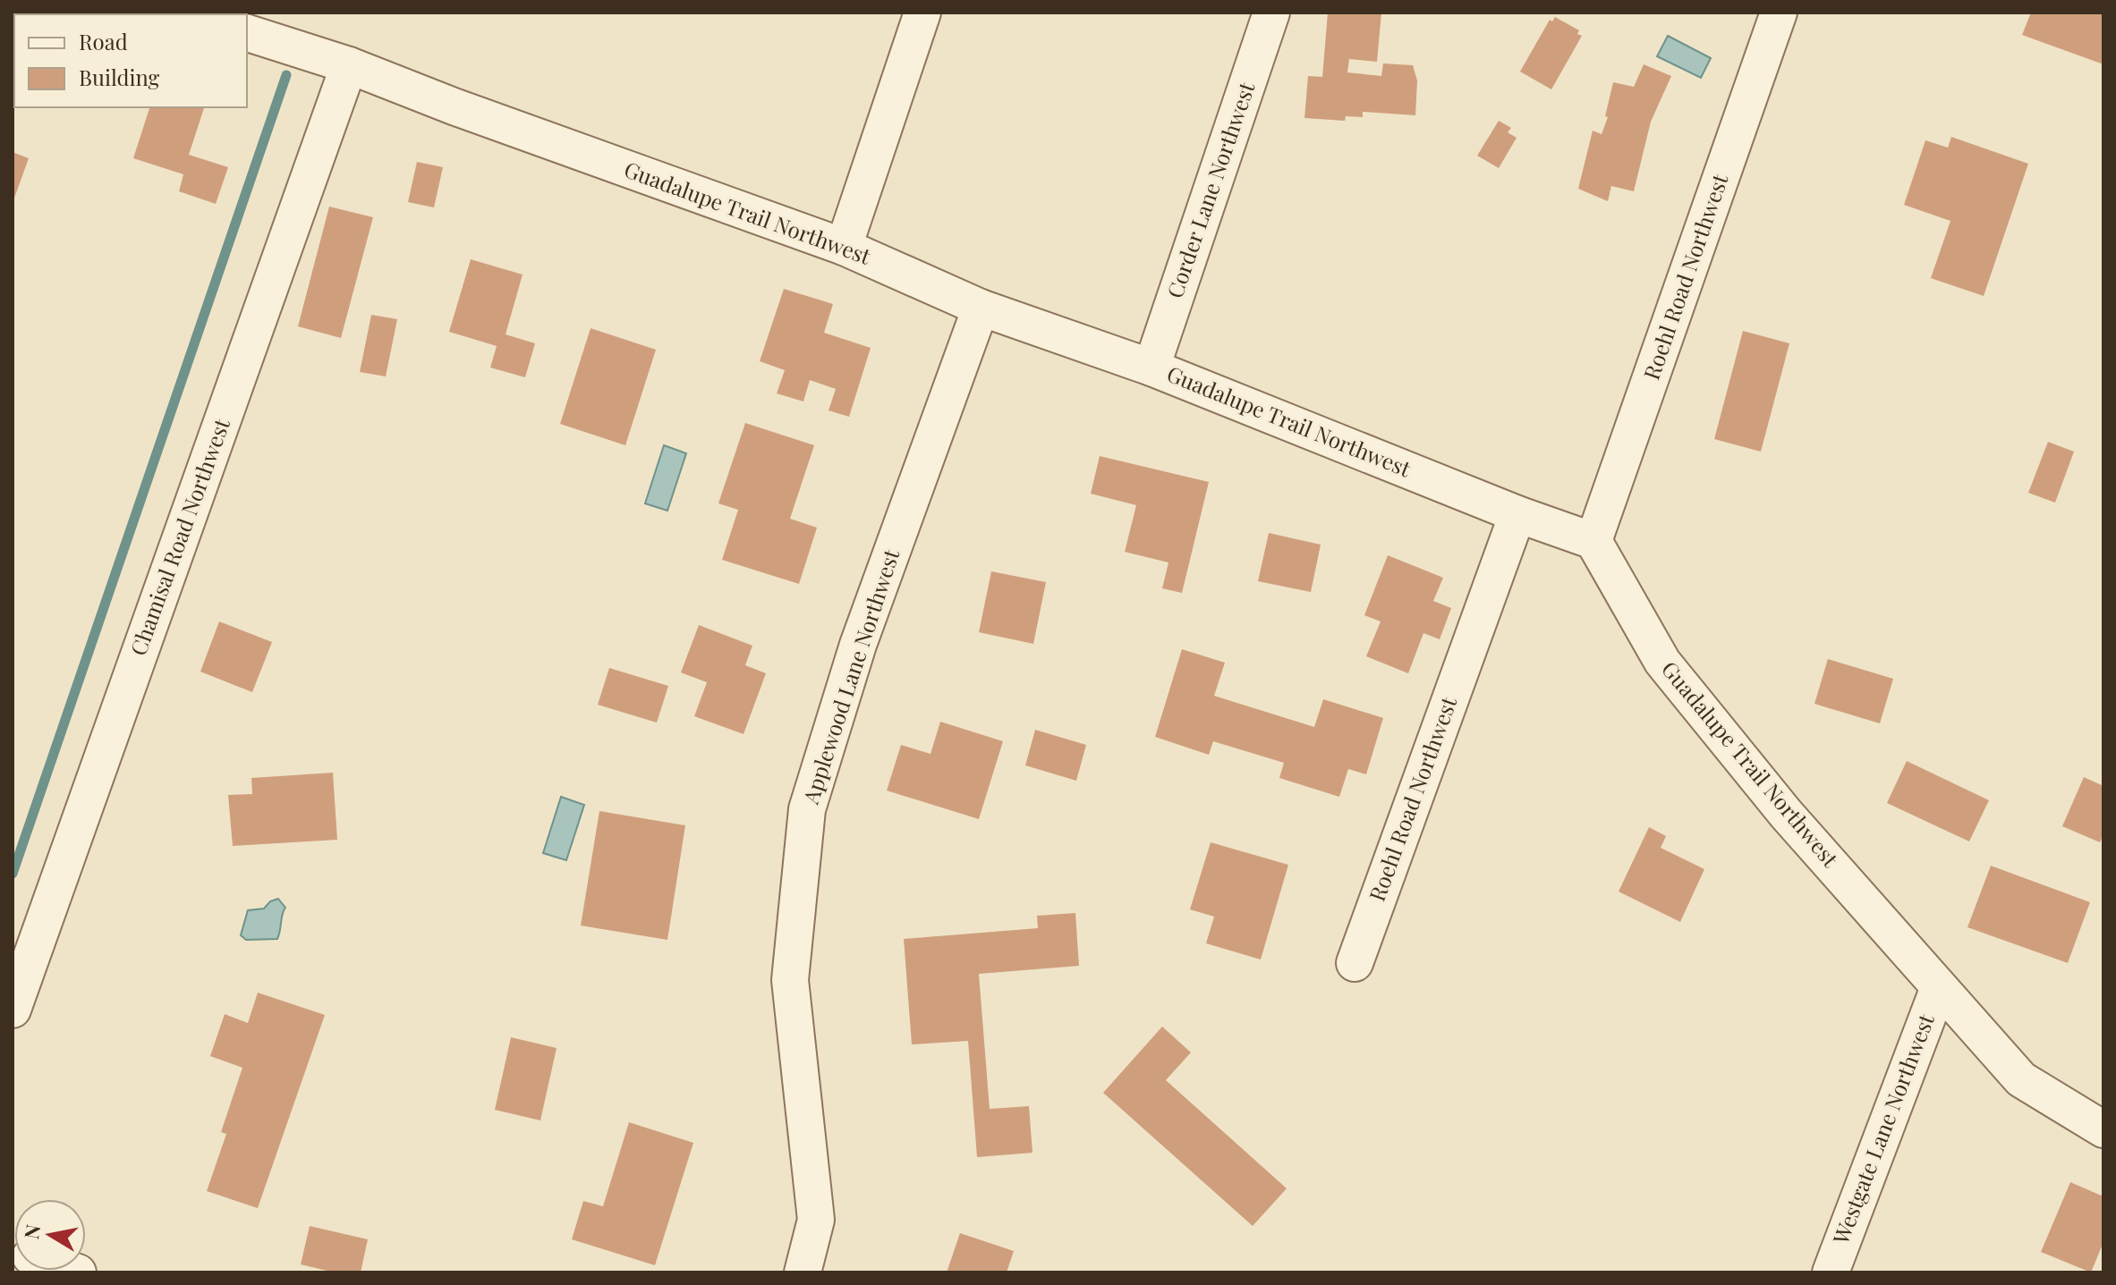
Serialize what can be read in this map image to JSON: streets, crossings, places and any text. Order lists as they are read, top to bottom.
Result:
{
  "streets": {
    "street": [
      "Corder Lane Northwest",
      "Guadalupe Trail Northwest",
      "Roehl Road Northwest",
      "Chamisal Road Northwest",
      "Applewood Lane Northwest",
      "Westgate Lane Northwest"
    ]
  },
  "crossings": [
    ["Corder Lane Northwest", "Guadalupe Trail Northwest"],
    ["Guadalupe Trail Northwest", "Roehl Road Northwest"],
    ["Guadalupe Trail Northwest", "Chamisal Road Northwest"],
    ["Guadalupe Trail Northwest", "Applewood Lane Northwest"],
    ["Guadalupe Trail Northwest", "Westgate Lane Northwest"]
  ],
  "legend": ["Road", "Building"],
  "north": "left"
}
